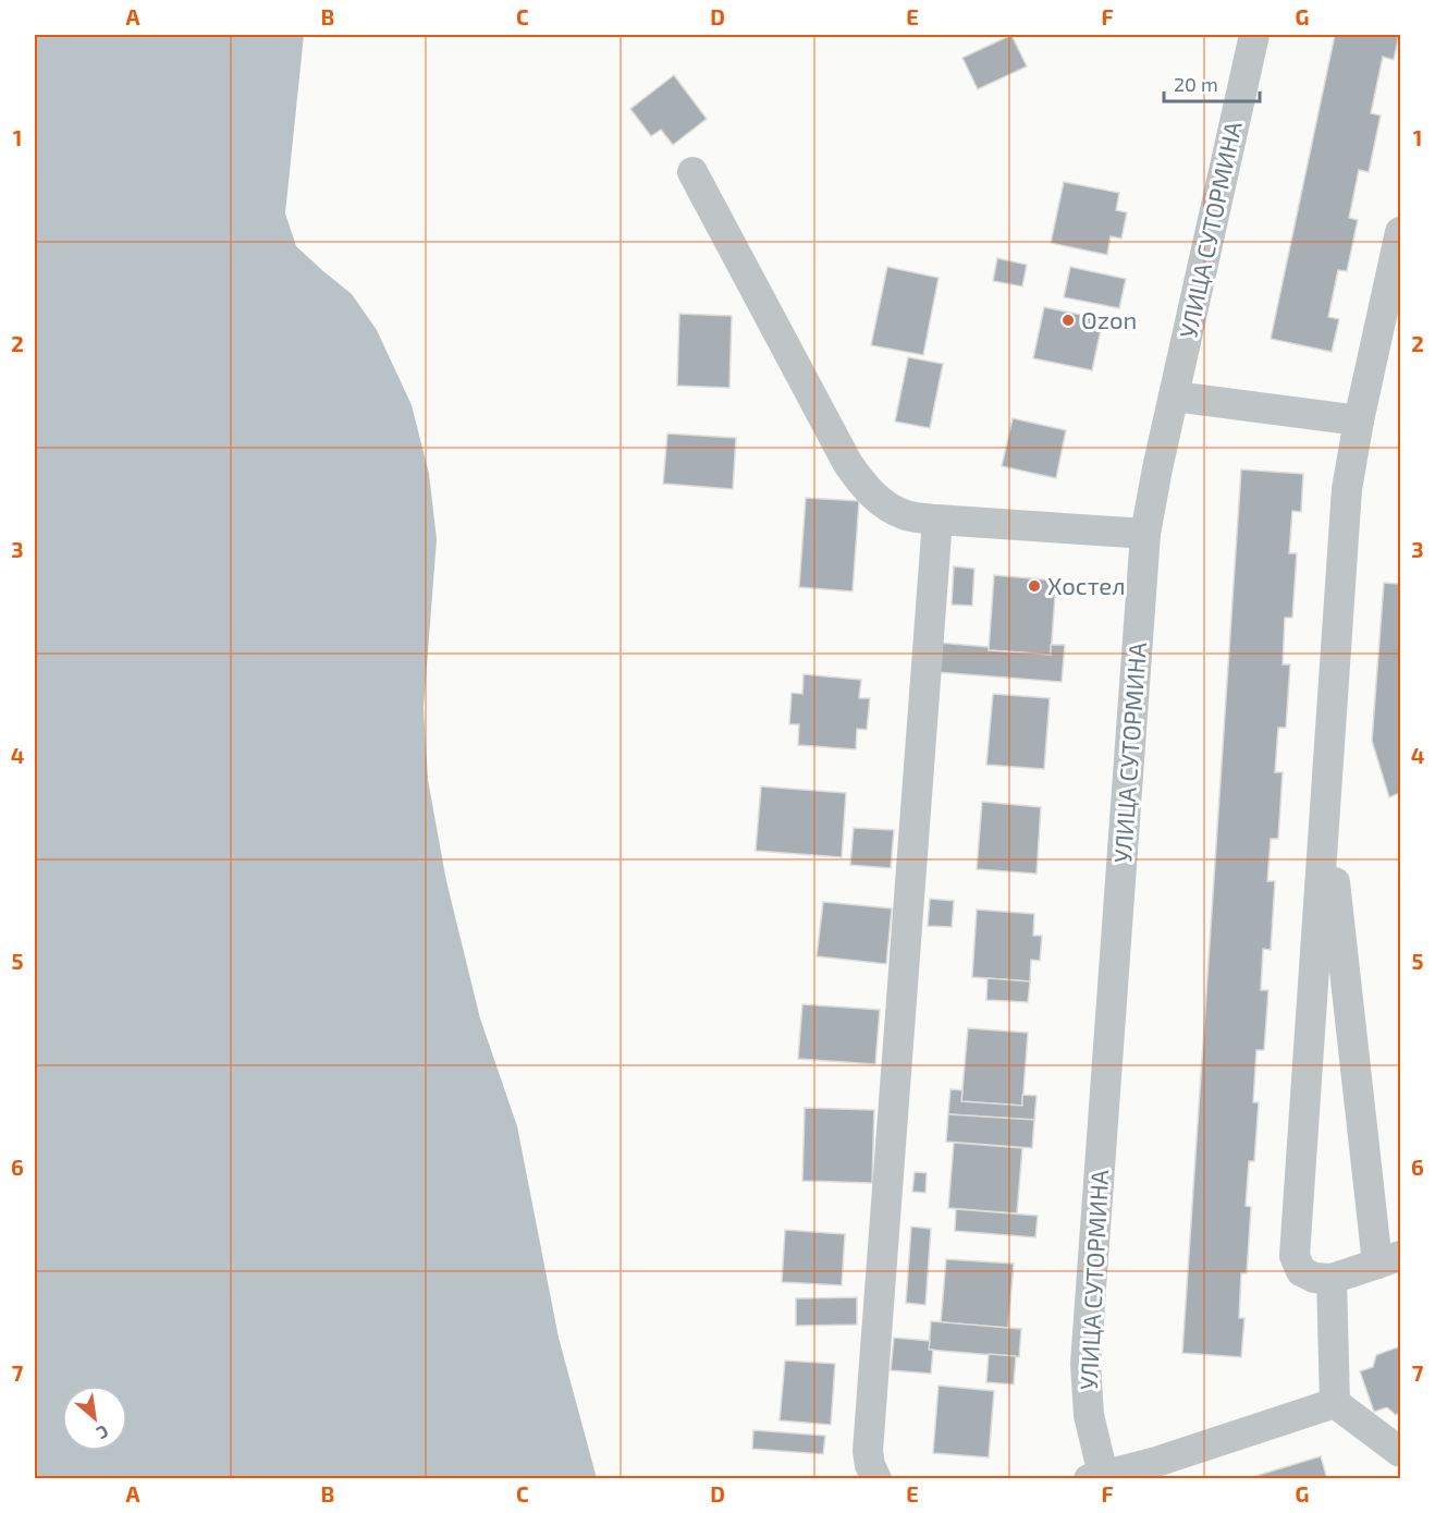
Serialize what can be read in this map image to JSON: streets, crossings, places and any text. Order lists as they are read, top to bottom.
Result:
{
  "streets": {
    "street": ["УЛИЦА СУТОРМИНА"]
  },
  "places": ["Ozon", "Хостел"],
  "scale_bar": "20 m",
  "north": "bottom right",
  "grid": {
    "columns": [
      "A",
      "B",
      "C",
      "D",
      "E",
      "F",
      "G"
    ],
    "rows": [
      "1",
      "2",
      "3",
      "4",
      "5",
      "6",
      "7"
    ]
  }
}
